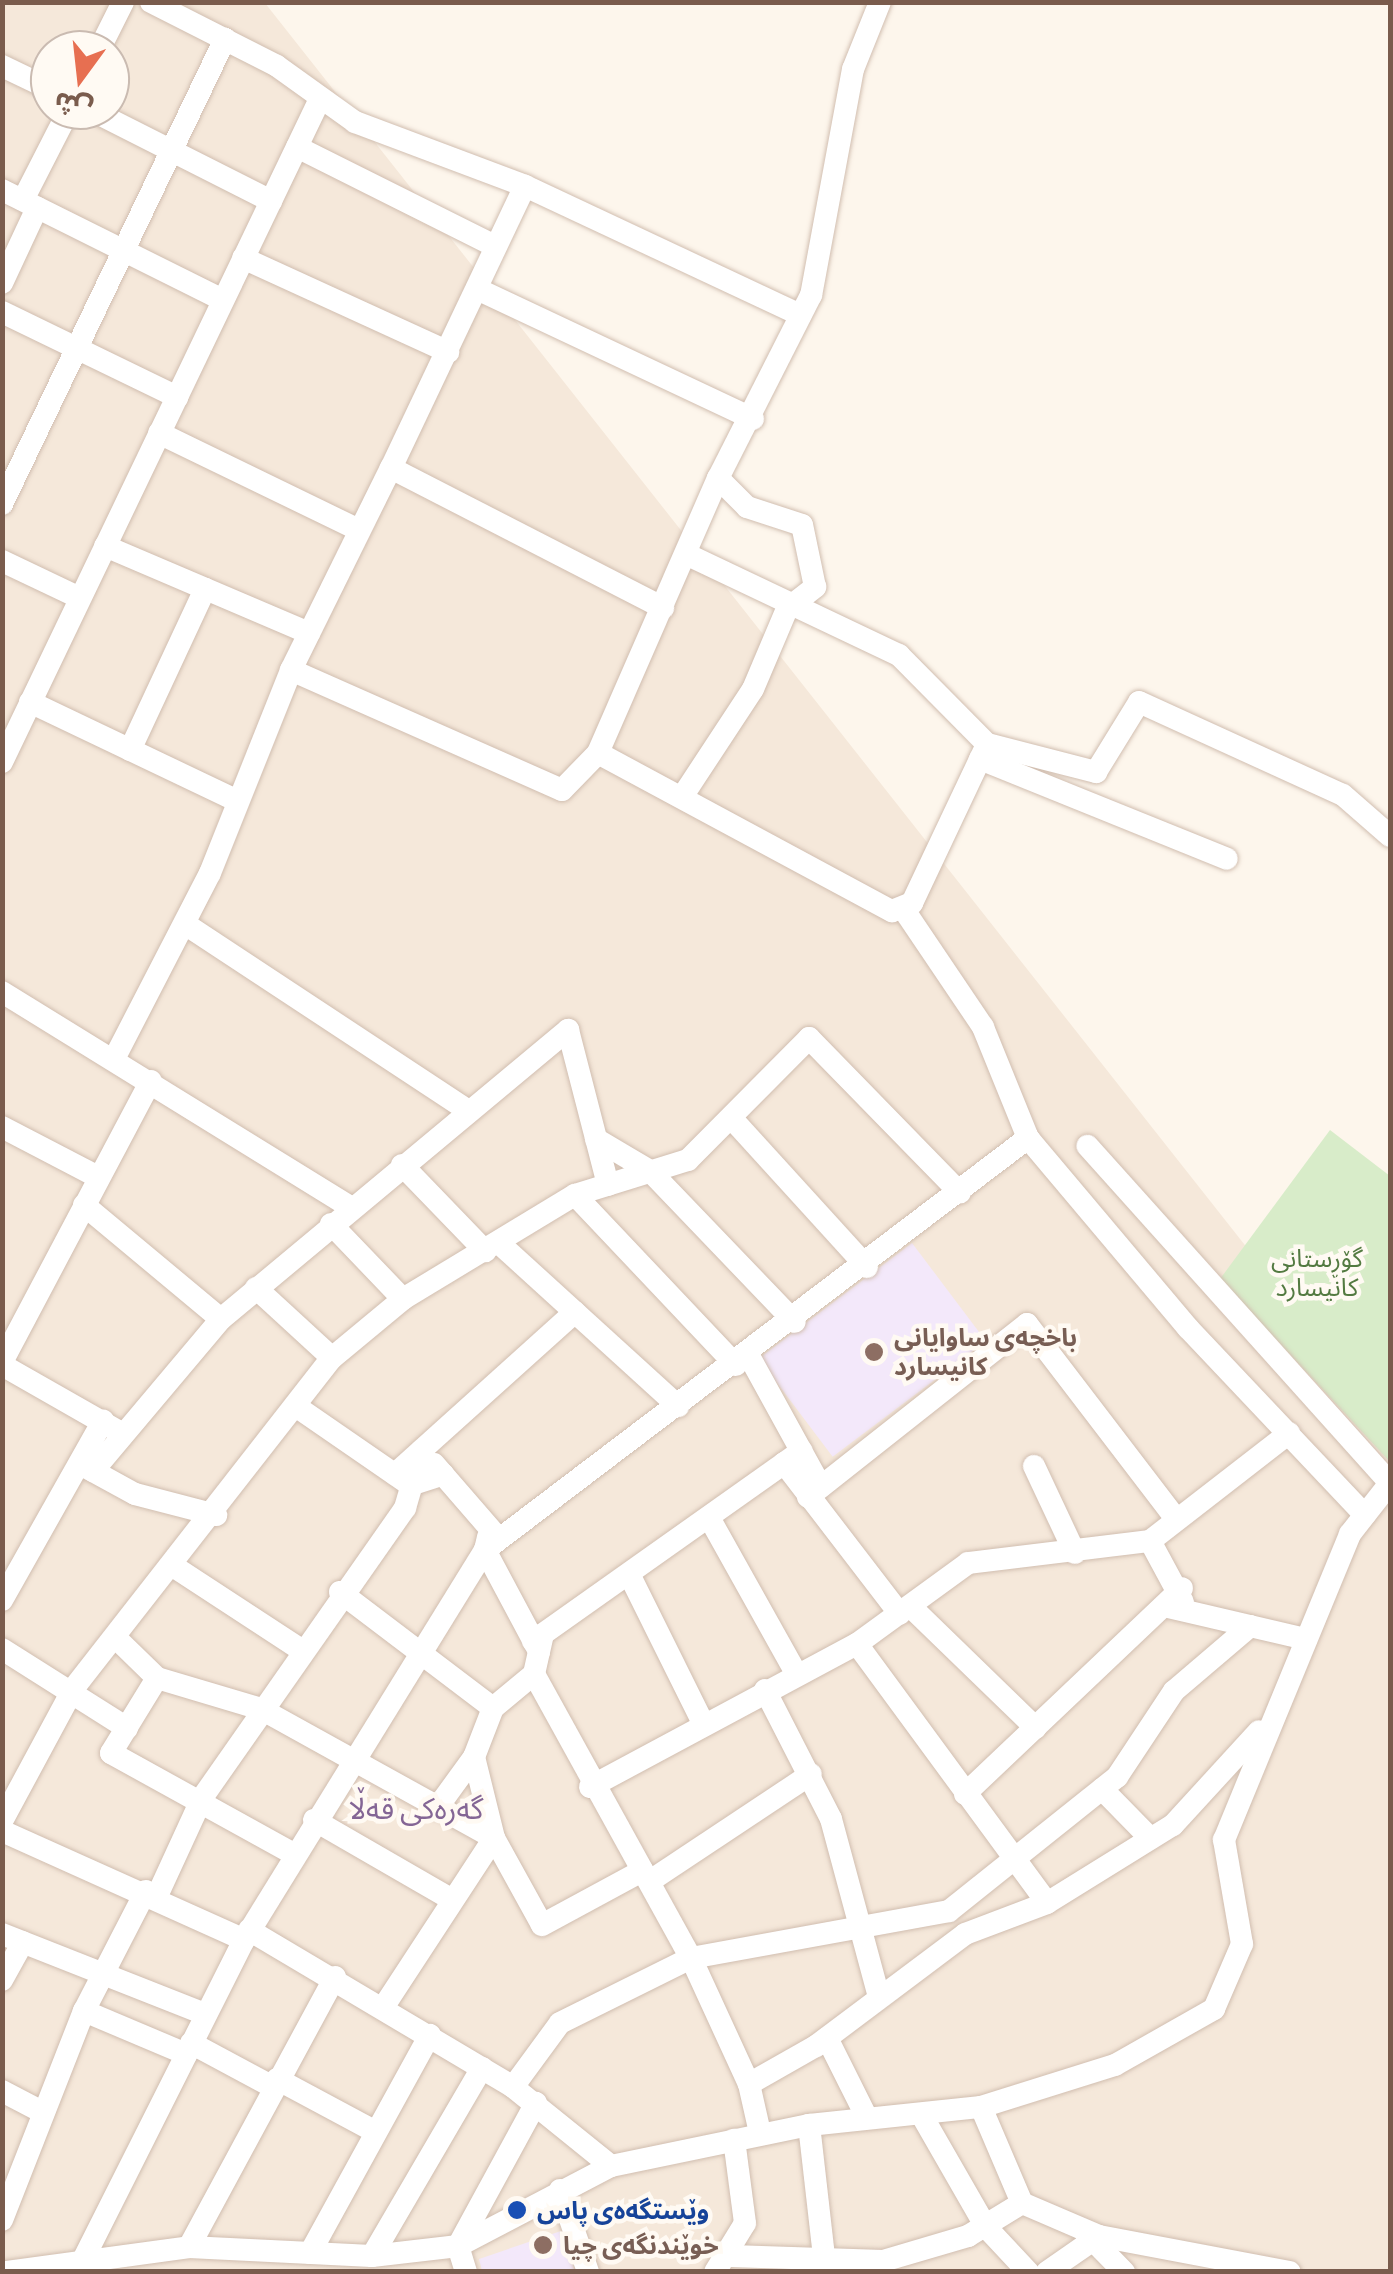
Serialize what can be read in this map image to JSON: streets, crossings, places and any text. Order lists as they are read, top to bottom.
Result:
{
  "districts": ["گەرەکی قەڵا"],
  "parks": ["گۆڕستانی کانیسارد"],
  "places": ["باخچەی ساوایانی کانیسارد", "وێستگەەی پاس", "خوێندنگەی چیا"],
  "north": "bottom"
}
